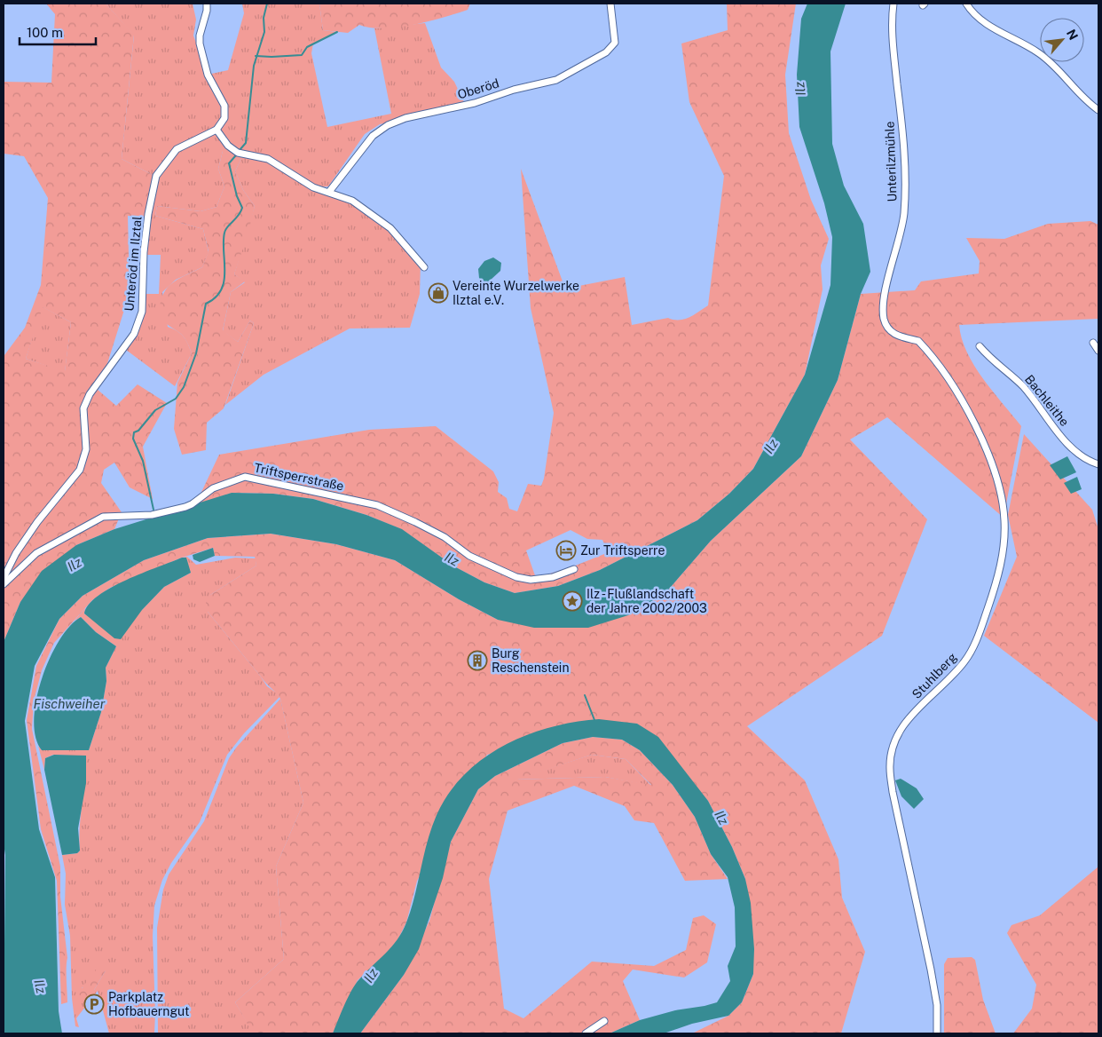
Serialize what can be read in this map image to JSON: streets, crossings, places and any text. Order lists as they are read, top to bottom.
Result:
{
  "streets": {
    "street": [
      "Oberöd",
      "Unterilzmühle",
      "Unteröd im Ilztal",
      "Bachleithe",
      "Triftsperrstraße",
      "Stuhlberg"
    ]
  },
  "crossings": [
    ["Unterilzmühle", "Stuhlberg"]
  ],
  "water": ["Ilz", "Fischweiher"],
  "places": {
    "shop": ["Vereinte Wurzelwerke Ilztal e.V."],
    "hotel": ["Zur Triftsperre"],
    "place": ["Ilz - Flußlandschaft der Jahre 2002/2003"],
    "building": ["Burg Reschenstein"],
    "parking": ["Parkplatz Hofbauerngut"]
  },
  "scale_bar": "100 m",
  "north": "top right"
}
